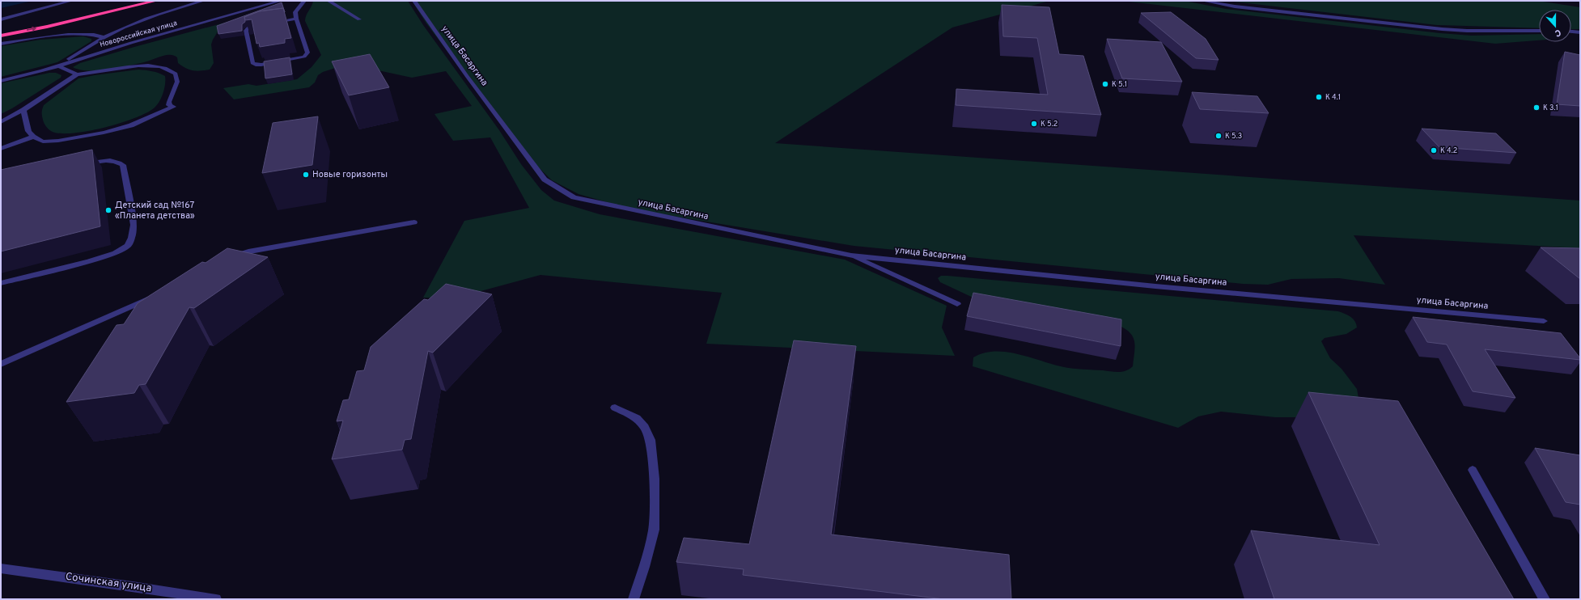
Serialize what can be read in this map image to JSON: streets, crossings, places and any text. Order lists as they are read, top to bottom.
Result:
{
  "streets": {
    "street": ["Новороссийская улица", "улица Басаргина", "Сочинская улица"]
  },
  "places": [
    "К 5.1",
    "К 4.1",
    "К 3.1",
    "К 5.2",
    "К 5.3",
    "К 4.2",
    "Новые горизонты",
    "Детский сад №167 «Планета детства»"
  ],
  "north": "bottom"
}
